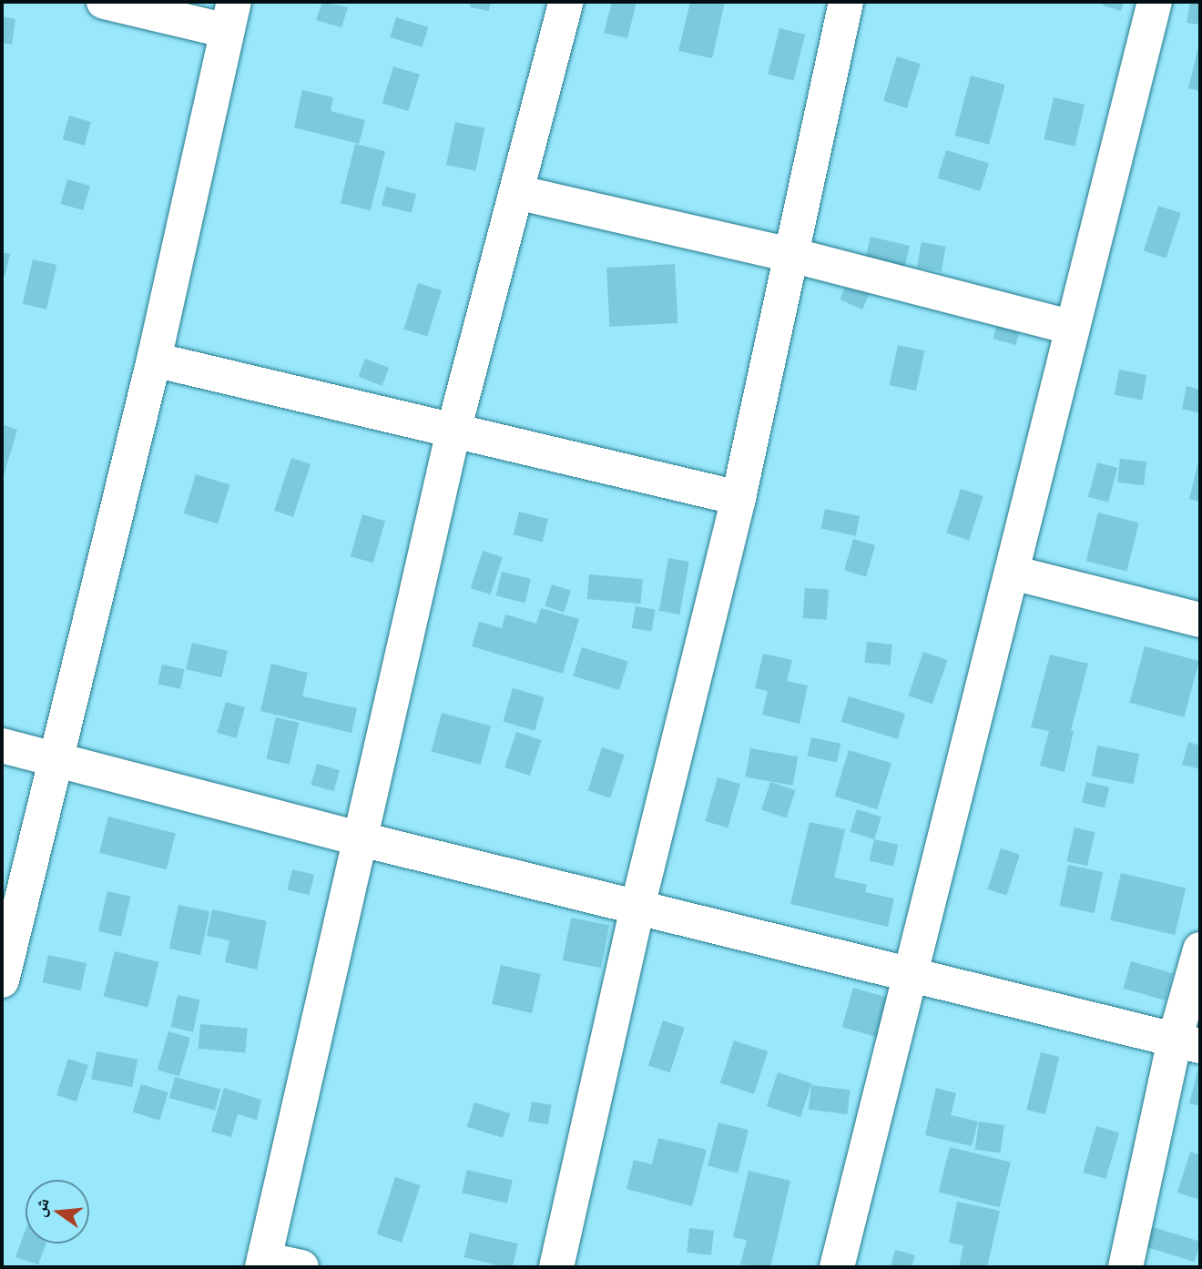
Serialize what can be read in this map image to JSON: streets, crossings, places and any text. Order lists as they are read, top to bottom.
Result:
{
  "north": "left"
}
